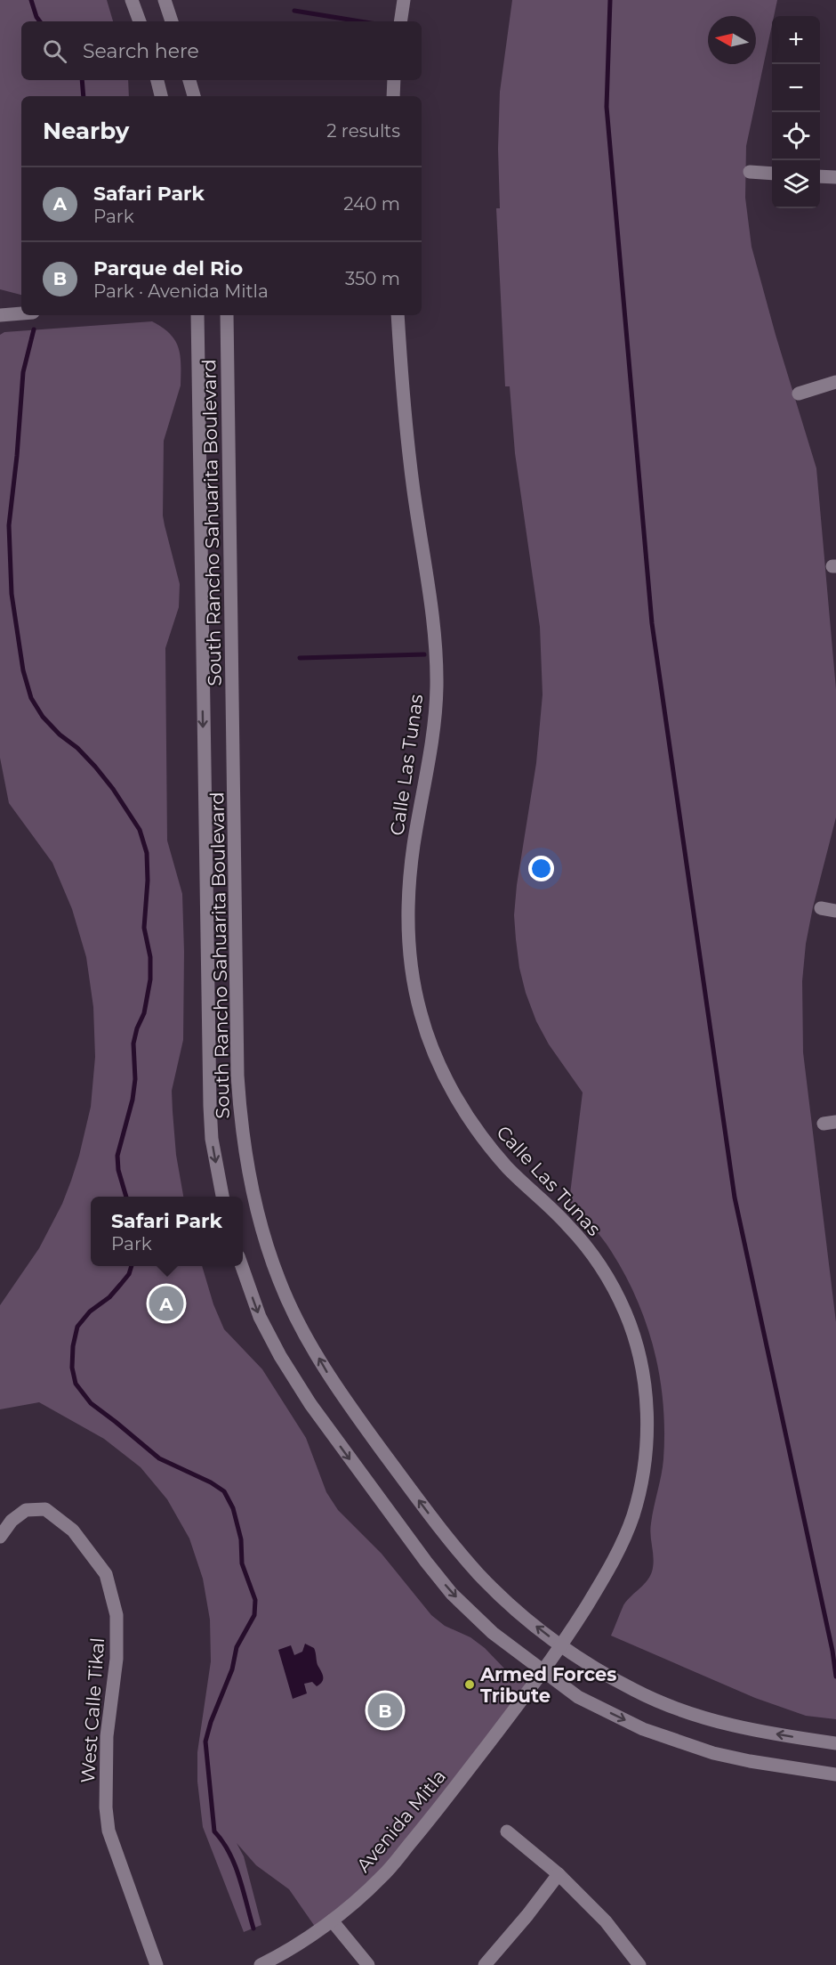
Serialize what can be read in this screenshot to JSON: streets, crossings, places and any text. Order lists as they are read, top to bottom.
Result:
{
  "streets": {
    "street": [
      "South Rancho Sahuarita Boulevard",
      "Calle Las Tunas",
      "West Calle Tikal",
      "Avenida Mitla"
    ]
  },
  "crossings": [
    ["South Rancho Sahuarita Boulevard", "Calle Las Tunas"],
    ["Calle Las Tunas", "Avenida Mitla"]
  ],
  "places": ["Armed Forces Tribute"],
  "north": "left",
  "page": {
    "map_buttons": ["+", "−"],
    "search": "Search here",
    "heading": ["Nearby", "2 results"],
    "list": [
      {
        "mark": "A",
        "name": "Safari Park",
        "note": "Park",
        "value": "240 m"
      },
      {
        "mark": "B",
        "name": "Parque del Rio",
        "note": "Park · Avenida Mitla",
        "value": "350 m"
      }
    ],
    "popup": ["Safari Park", "Park"],
    "pins": ["A", "B"]
  }
}
